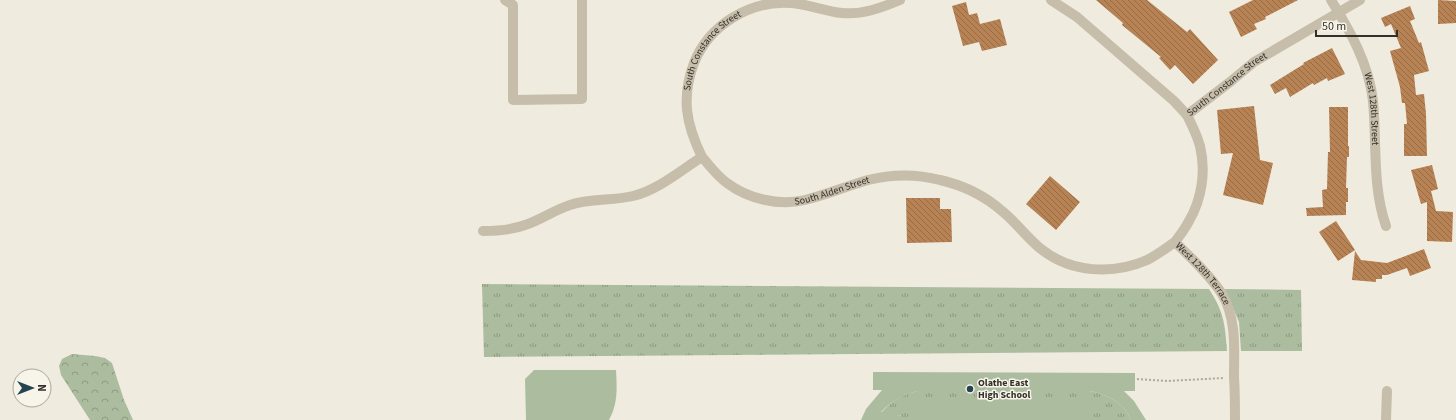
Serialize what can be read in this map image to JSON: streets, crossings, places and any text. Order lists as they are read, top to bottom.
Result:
{
  "streets": {
    "street": [
      "South Constance Street",
      "West 128th Street",
      "South Alden Street",
      "West 128th Terrace"
    ]
  },
  "crossings": [
    ["South Constance Street", "West 128th Street"],
    ["South Constance Street", "South Alden Street"],
    ["South Constance Street", "West 128th Terrace"],
    ["South Alden Street", "West 128th Terrace"]
  ],
  "places": ["Olathe East High School"],
  "scale_bar": "50 m",
  "north": "right"
}
